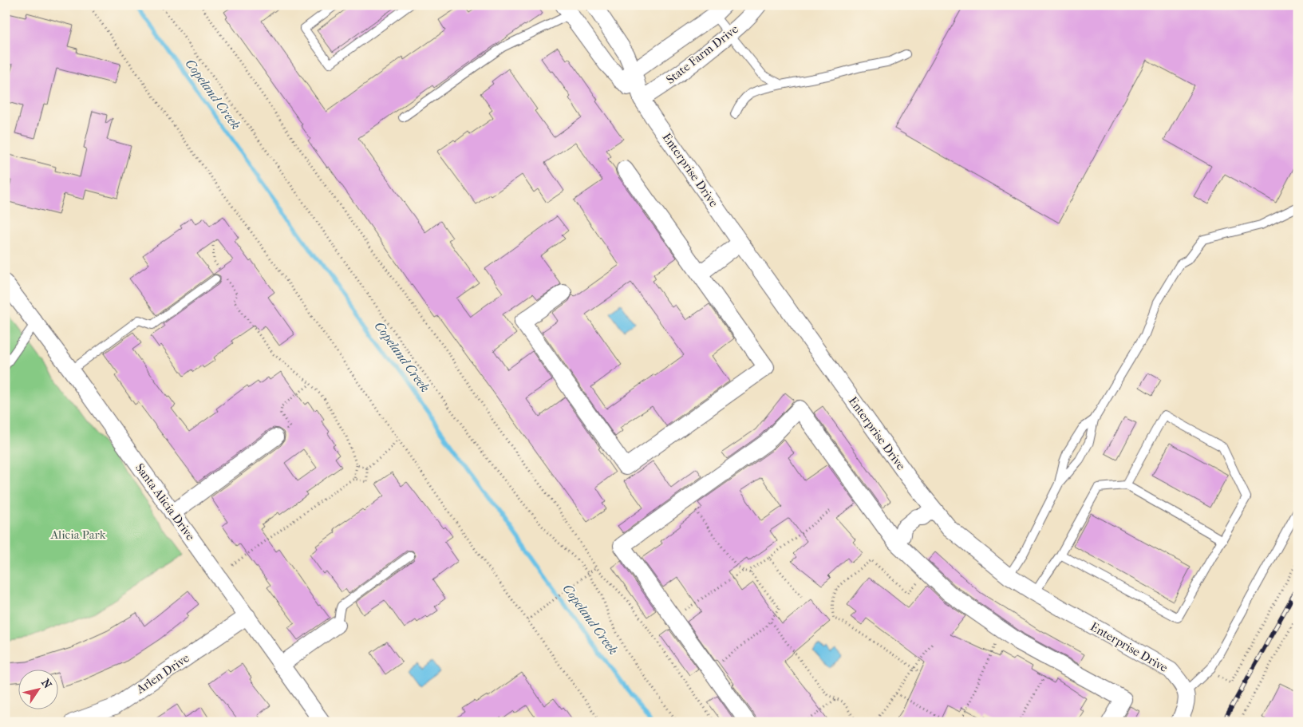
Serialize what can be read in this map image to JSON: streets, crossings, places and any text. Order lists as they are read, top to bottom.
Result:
{
  "streets": {
    "street": [
      "State Farm Drive",
      "Enterprise Drive",
      "Santa Alicia Drive",
      "Arlen Drive"
    ]
  },
  "crossings": [
    ["State Farm Drive", "Enterprise Drive"],
    ["Santa Alicia Drive", "Arlen Drive"]
  ],
  "water": ["Copeland Creek"],
  "parks": ["Alicia Park"],
  "north": "top right"
}
